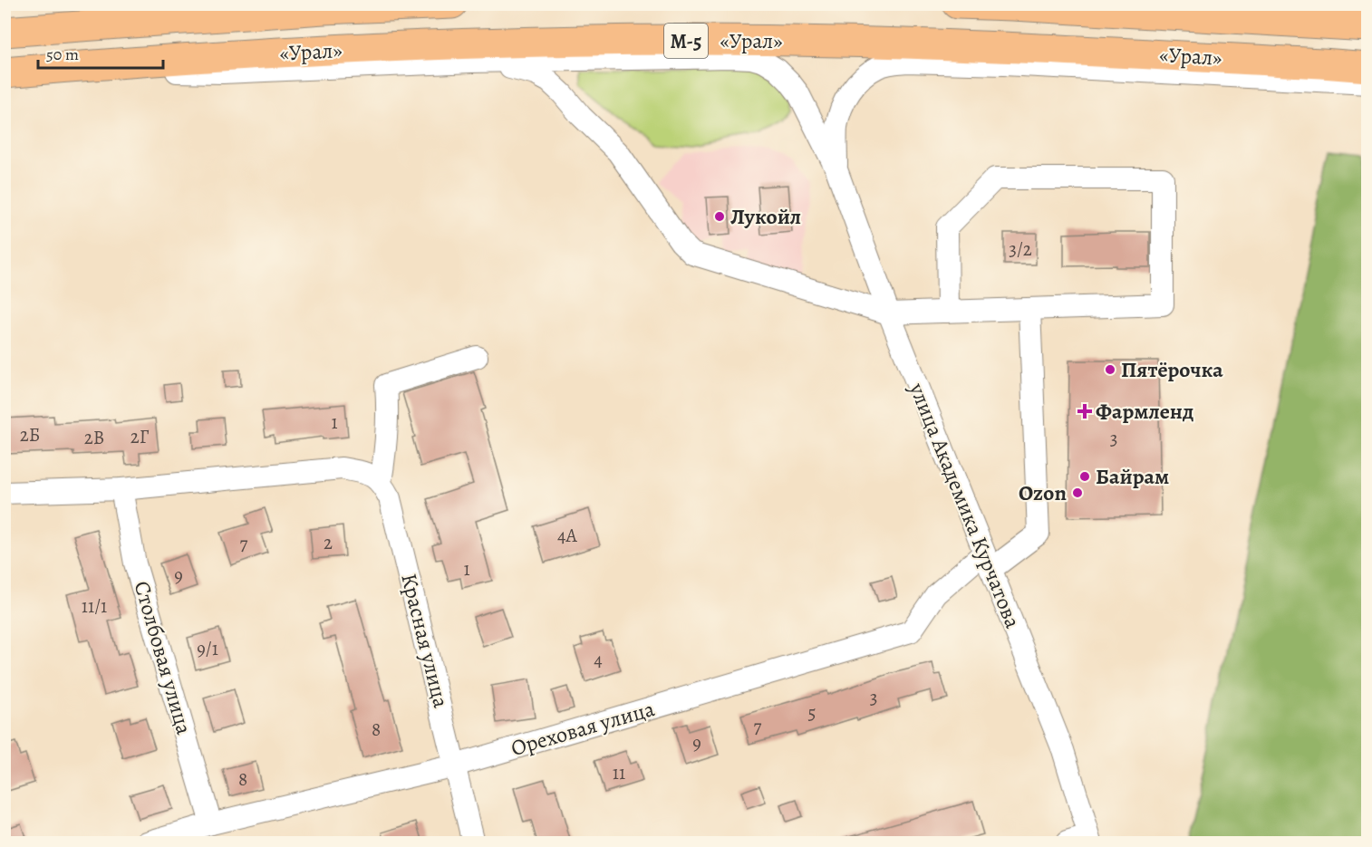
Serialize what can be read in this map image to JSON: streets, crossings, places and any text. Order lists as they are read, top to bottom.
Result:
{
  "streets": {
    "highway": ["М-5", "«Урал»"],
    "street": [
      "улица Академика Курчатова",
      "Красная улица",
      "Столбовая улица",
      "Ореховая улица"
    ]
  },
  "crossings": [
    ["улица Академика Курчатова", "Ореховая улица"],
    ["Красная улица", "Ореховая улица"],
    ["Столбовая улица", "Ореховая улица"]
  ],
  "places": {
    "other": [
      "Лукойл",
      "Пятёрочка",
      "Байрам",
      "Ozon"
    ],
    "health": ["Фармленд"]
  },
  "house_numbers": [
    "3/2",
    "1",
    "2Б",
    "2Г",
    "2В",
    "3",
    "4А",
    "2",
    "7",
    "1",
    "9",
    "11/1",
    "9/1",
    "4",
    "3",
    "5",
    "7",
    "8",
    "9",
    "11",
    "8"
  ],
  "scale_bar": "50 m"
}
